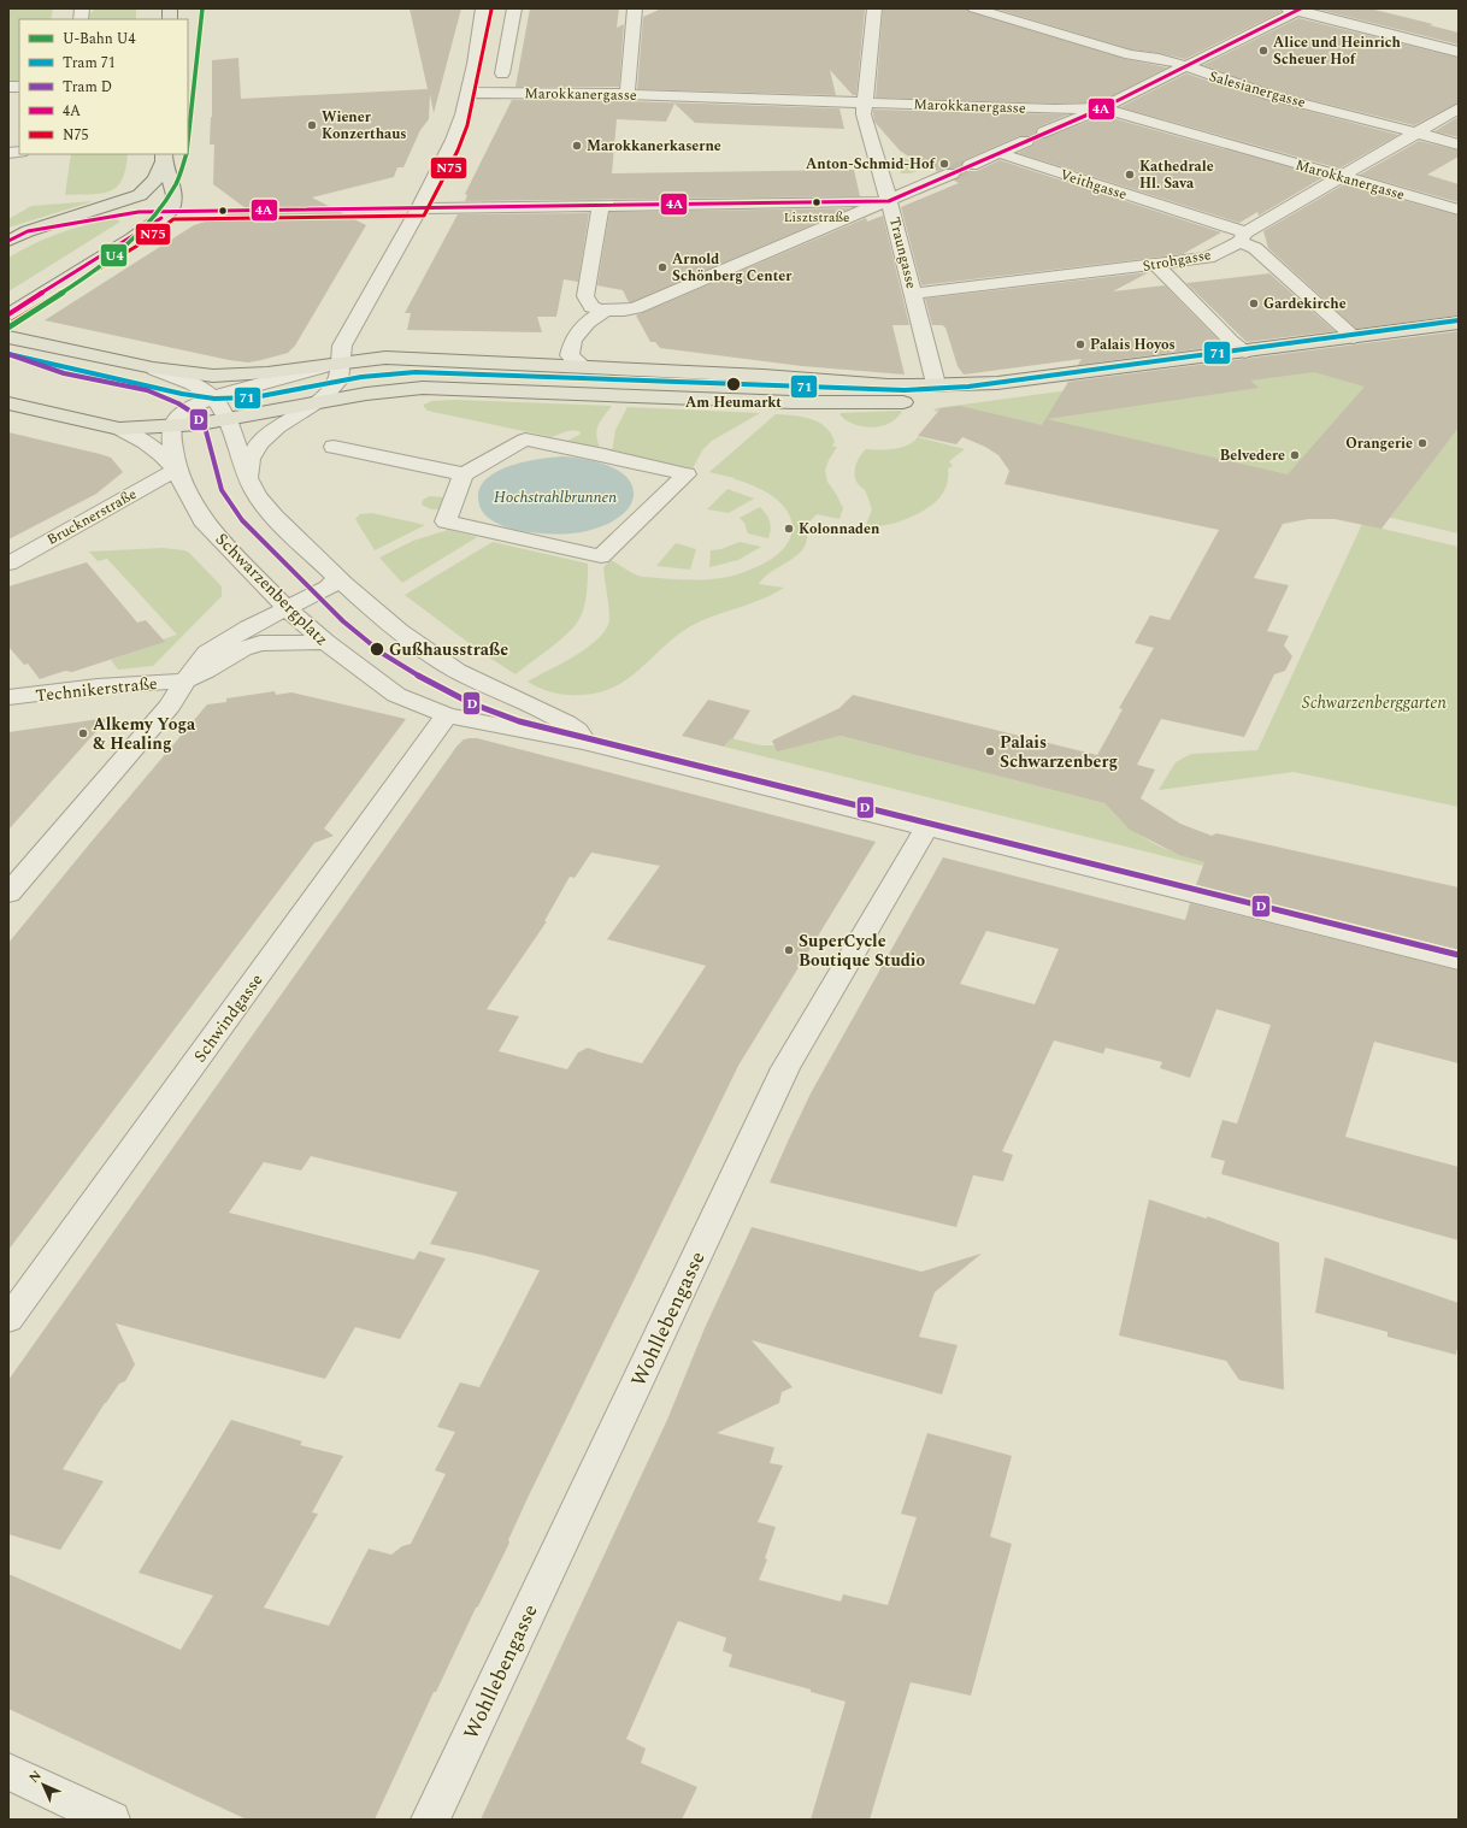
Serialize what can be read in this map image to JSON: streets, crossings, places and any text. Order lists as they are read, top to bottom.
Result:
{
  "streets": {
    "main road": ["Schwarzenbergplatz"],
    "street": [
      "Salesianergasse",
      "Marokkanergasse",
      "Veithgasse",
      "Traungasse",
      "Strohgasse",
      "Brucknerstraße",
      "Technikerstraße",
      "Schwindgasse",
      "Wohllebengasse"
    ]
  },
  "crossings": [
    ["Salesianergasse", "Strohgasse"],
    ["Marokkanergasse", "Traungasse"],
    ["Marokkanergasse", "Strohgasse"],
    ["Veithgasse", "Strohgasse"],
    ["Traungasse", "Strohgasse"],
    ["Traungasse", "Schwarzenbergplatz"],
    ["Brucknerstraße", "Schwarzenbergplatz"],
    ["Schwarzenbergplatz", "Schwindgasse"],
    ["Schwarzenbergplatz", "Wohllebengasse"]
  ],
  "water": ["Hochstrahlbrunnen"],
  "parks": ["Schwarzenberggarten"],
  "places": [
    "Alice und Heinrich Scheuer Hof",
    "Wiener Konzerthaus",
    "Marokkanerkaserne",
    "Anton-Schmid-Hof",
    "Kathedrale Hl. Sava",
    "Lisztstraße",
    "Arnold Schönberg Center",
    "Gardekirche",
    "Palais Hoyos",
    "Am Heumarkt",
    "Orangerie",
    "Belvedere",
    "Kolonnaden",
    "Gußhausstraße",
    "Alkemy Yoga & Healing",
    "Palais Schwarzenberg",
    "SuperCycle Boutique Studio"
  ],
  "lines": [
    "metro line U4",
    "transit line 4A",
    "transit line N75",
    "tram line 71",
    "tram line D"
  ],
  "legend": [
    "U-Bahn U4",
    "Tram 71",
    "Tram D",
    "4A",
    "N75"
  ],
  "north": "top left"
}
